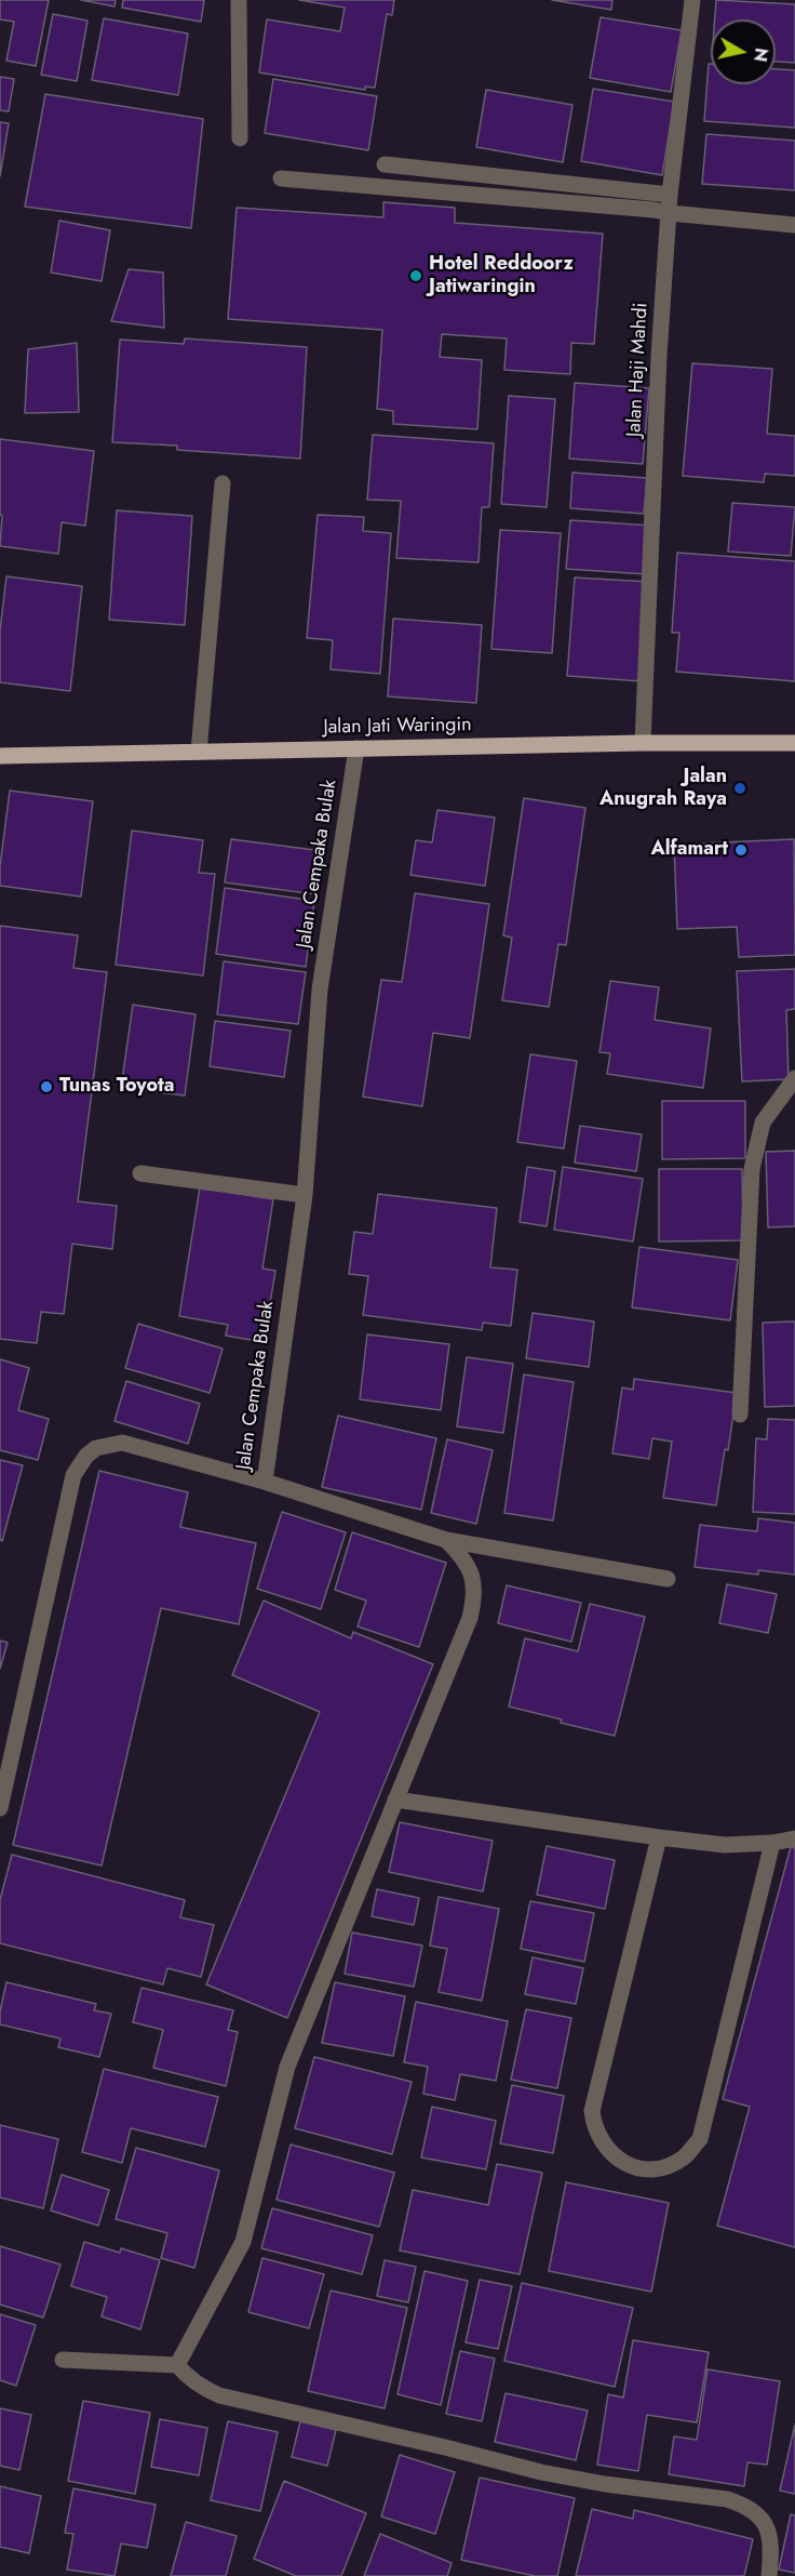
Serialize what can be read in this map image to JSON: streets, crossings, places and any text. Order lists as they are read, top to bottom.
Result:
{
  "streets": {
    "main road": ["Jalan Jati Waringin"],
    "street": ["Jalan Haji Mahdi", "Jalan Cempaka Bulak"]
  },
  "crossings": [
    ["Jalan Haji Mahdi", "Jalan Jati Waringin"],
    ["Jalan Jati Waringin", "Jalan Cempaka Bulak"]
  ],
  "places": [
    "Hotel Reddoorz Jatiwaringin",
    "Jalan Anugrah Raya",
    "Alfamart",
    "Tunas Toyota"
  ],
  "north": "right"
}
